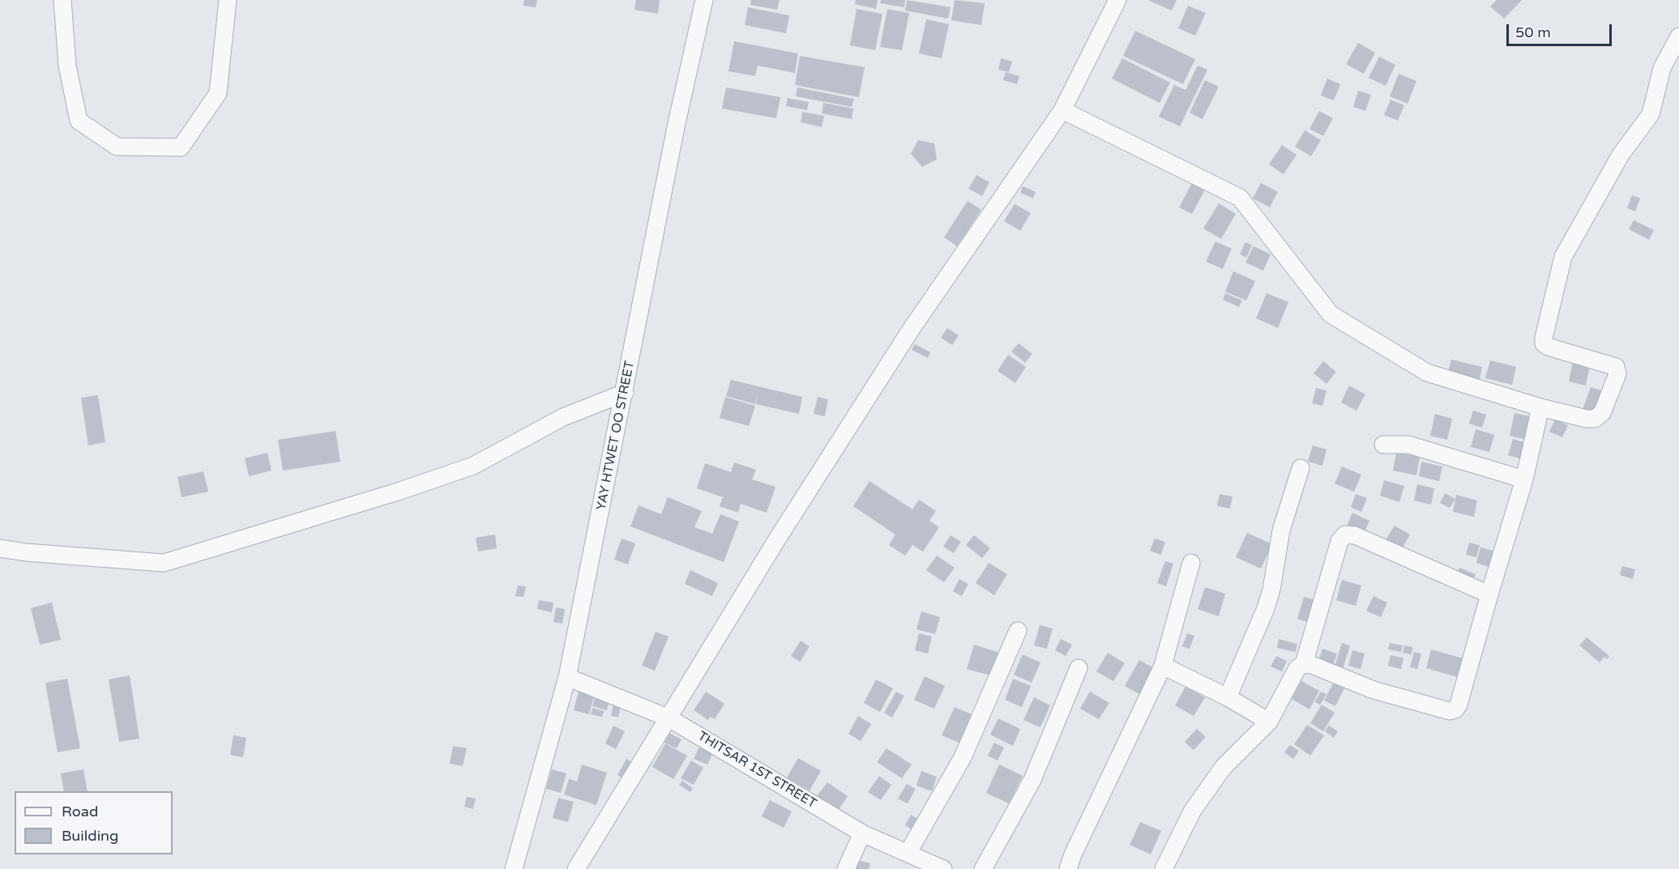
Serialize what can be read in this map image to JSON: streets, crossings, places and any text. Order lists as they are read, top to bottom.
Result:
{
  "streets": {
    "street": ["YAY HTWET OO STREET", "THITSAR 1ST STREET"]
  },
  "crossings": [
    ["YAY HTWET OO STREET", "THITSAR 1ST STREET"]
  ],
  "legend": ["Road", "Building"],
  "scale_bar": "50 m"
}
